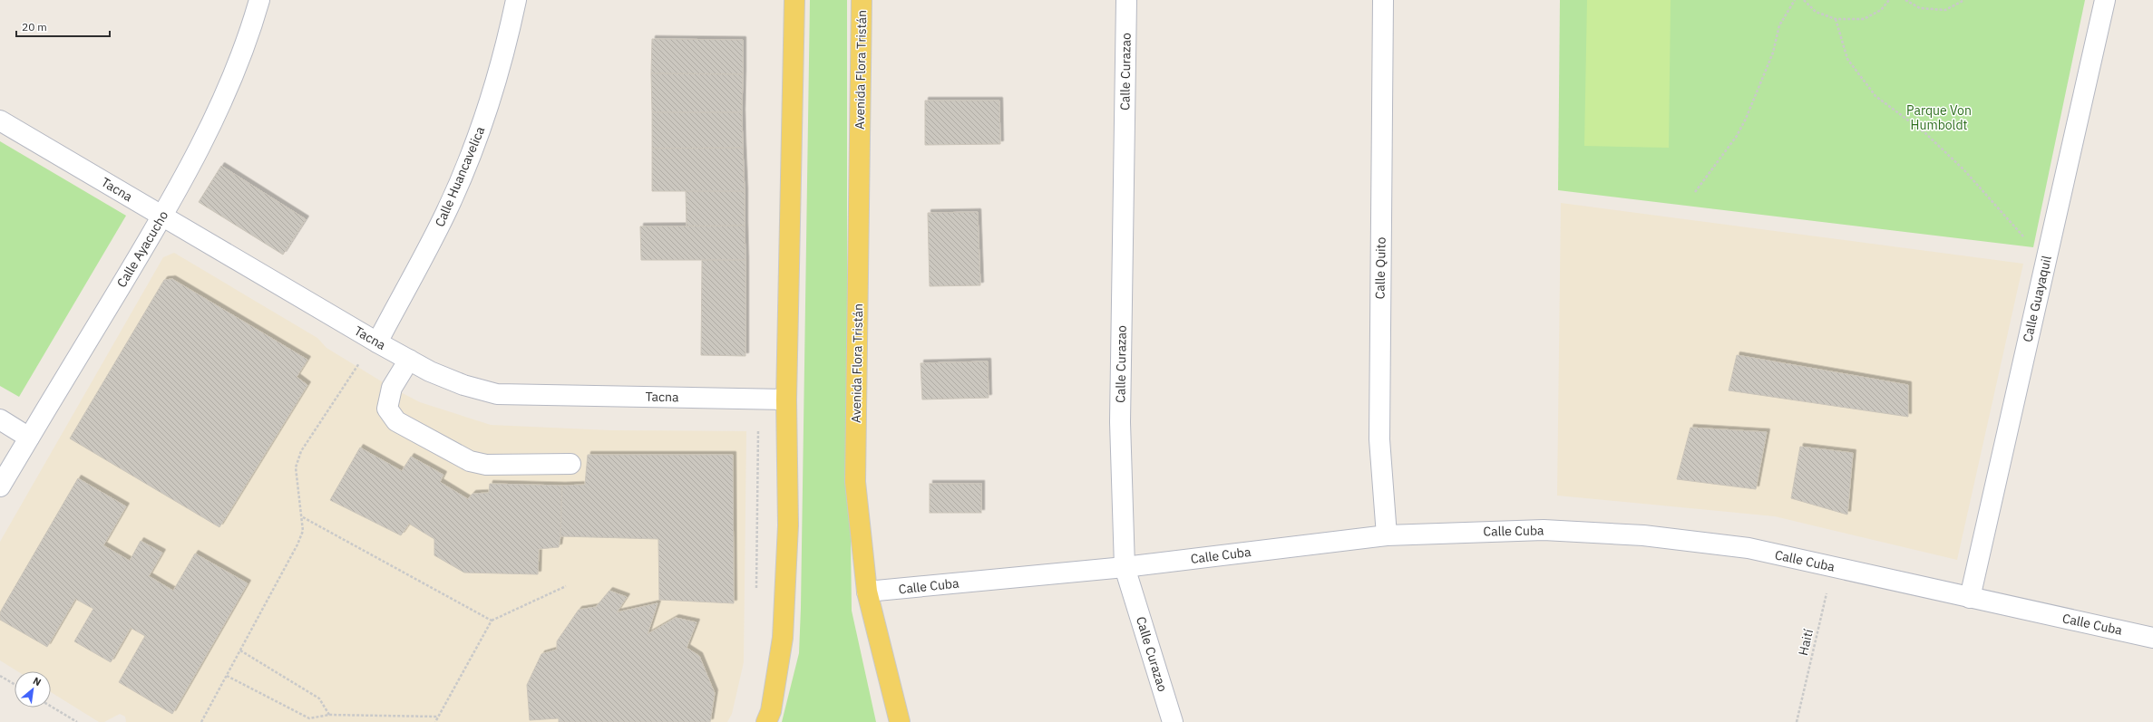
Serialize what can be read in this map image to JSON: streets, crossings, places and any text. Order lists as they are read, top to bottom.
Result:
{
  "streets": {
    "main road": ["Avenida Flora Tristán"],
    "street": [
      "Calle Curazao",
      "Calle Huancavelica",
      "Tacna",
      "Calle Ayacucho",
      "Calle Quito",
      "Calle Guayaquil",
      "Calle Cuba"
    ],
    "path": ["Haití"]
  },
  "crossings": [
    ["Avenida Flora Tristán", "Calle Cuba"],
    ["Calle Curazao", "Calle Cuba"],
    ["Calle Huancavelica", "Tacna"],
    ["Tacna", "Calle Ayacucho"],
    ["Calle Quito", "Calle Cuba"],
    ["Calle Guayaquil", "Calle Cuba"],
    ["Calle Cuba", "Haití"]
  ],
  "parks": ["Parque Von Humboldt"],
  "scale_bar": "20 m",
  "north": "top right"
}
